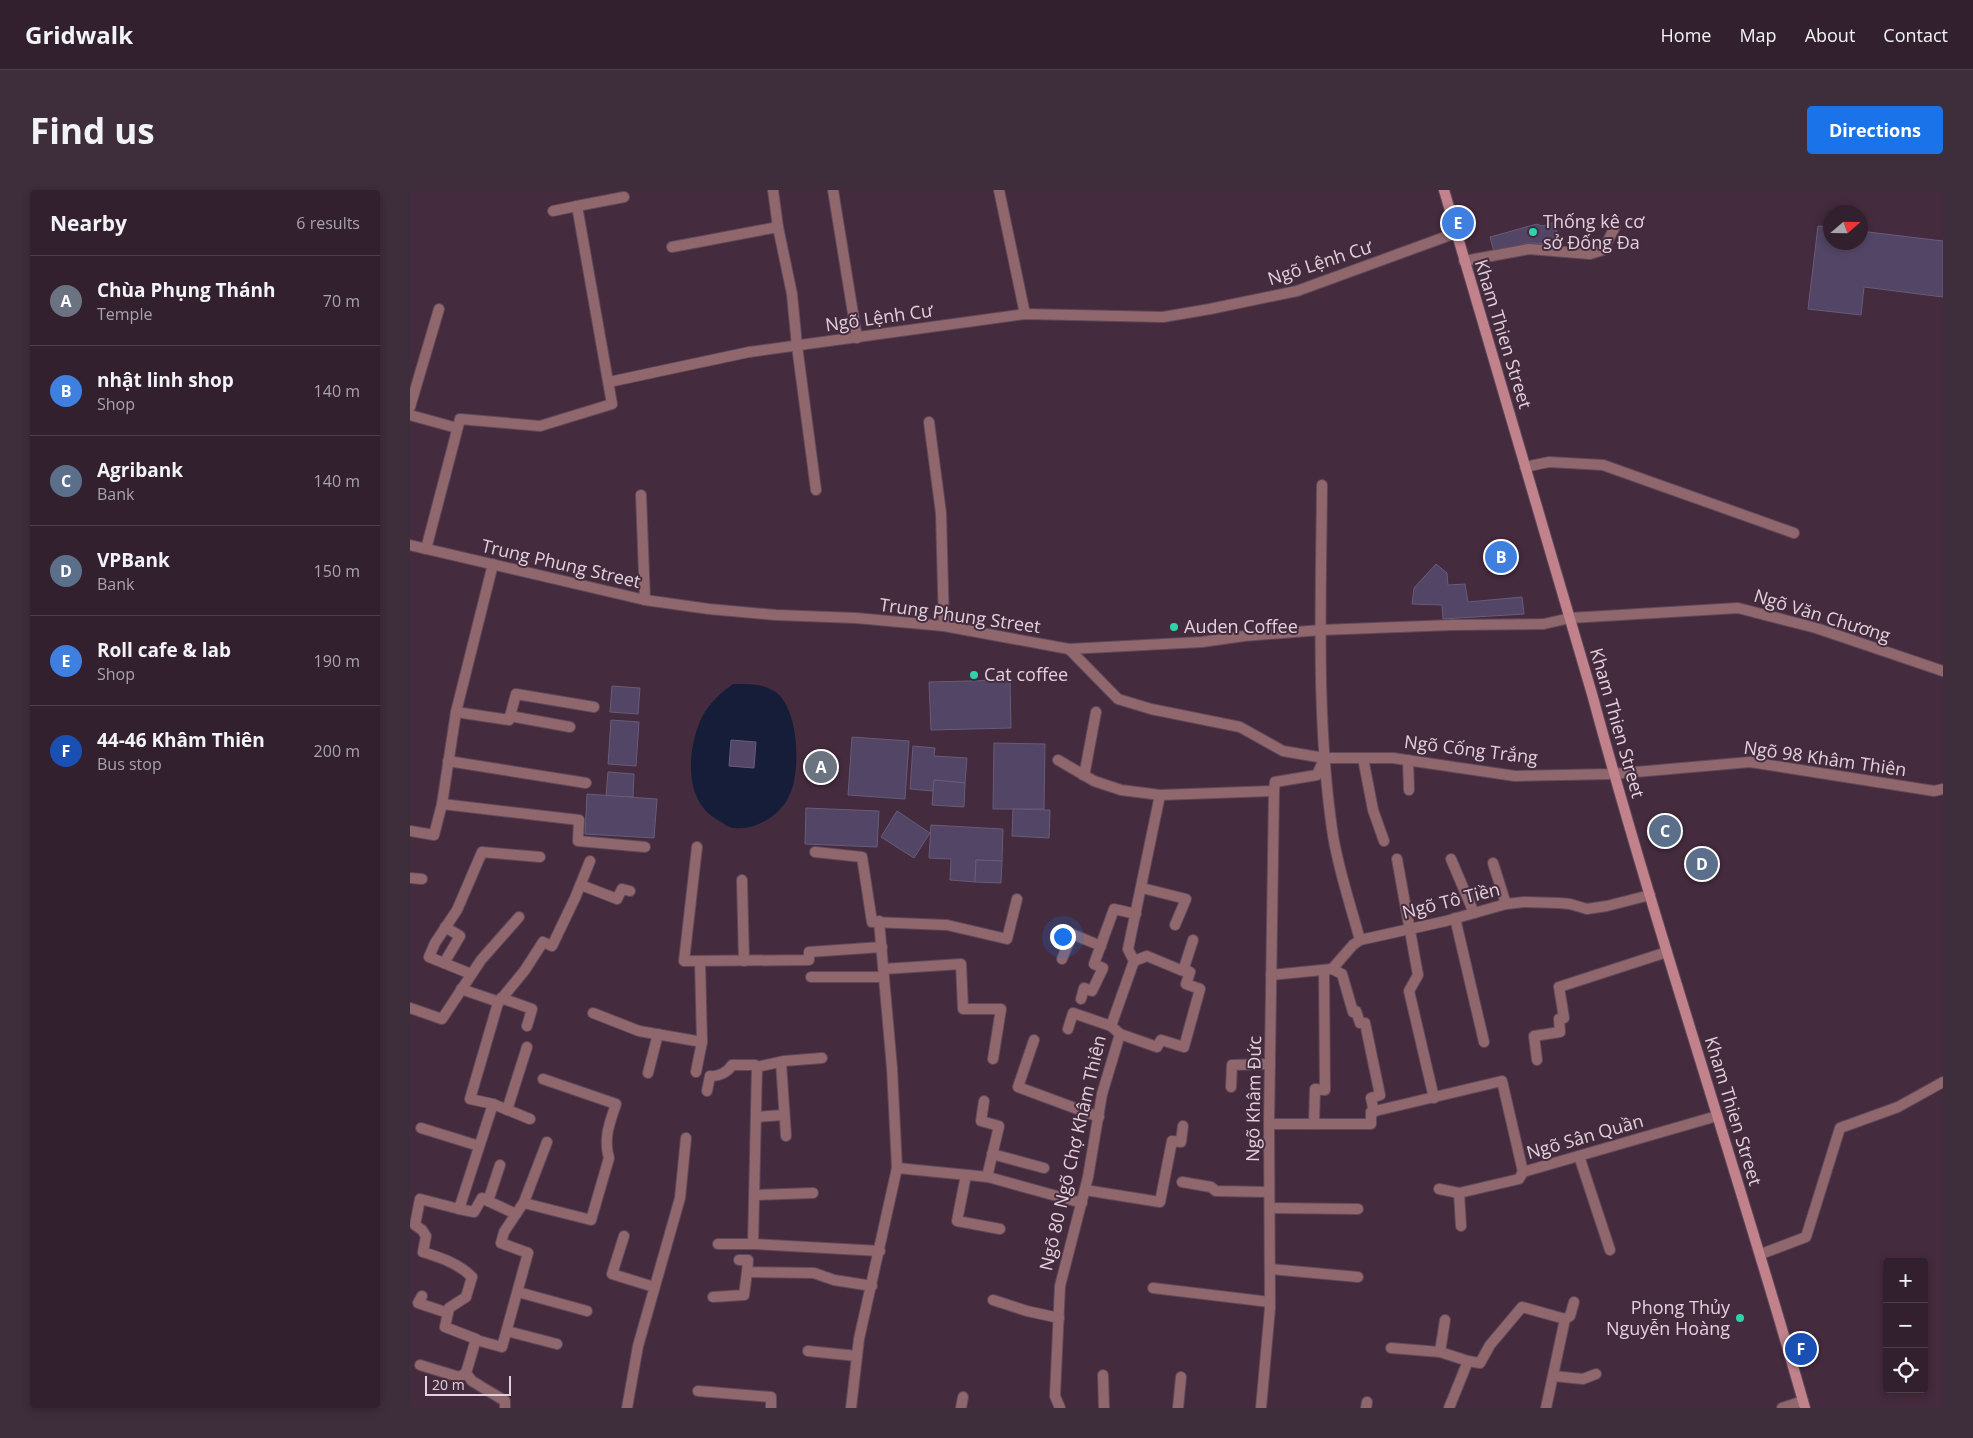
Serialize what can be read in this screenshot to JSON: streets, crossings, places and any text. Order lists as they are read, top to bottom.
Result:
{
  "streets": {
    "main road": ["Kham Thien Street"],
    "street": [
      "Ngõ Lệnh Cư",
      "Trung Phung Street",
      "Ngõ Văn Chương",
      "Ngõ Cống Trắng",
      "Ngõ 98 Khâm Thiên",
      "Ngõ Tô Tiền",
      "Ngõ Khâm Đức",
      "Ngõ Sân Quần",
      "Ngõ 80 Ngõ Chợ Khâm Thiên"
    ]
  },
  "crossings": [
    ["Ngõ Lệnh Cư", "Kham Thien Street"],
    ["Kham Thien Street", "Ngõ Văn Chương"],
    ["Kham Thien Street", "Ngõ Cống Trắng"],
    ["Kham Thien Street", "Ngõ 98 Khâm Thiên"],
    ["Kham Thien Street", "Ngõ Tô Tiền"],
    ["Kham Thien Street", "Ngõ Sân Quần"],
    ["Trung Phung Street", "Ngõ Văn Chương"],
    ["Trung Phung Street", "Ngõ Cống Trắng"],
    ["Ngõ Cống Trắng", "Ngõ 98 Khâm Thiên"]
  ],
  "places": [
    "Thống kê cơ sở Đống Đa",
    "Auden Coffee",
    "Cat coffee",
    "Phong Thủy Nguyễn Hoàng"
  ],
  "scale_bar": "20 m",
  "north": "right",
  "page": {
    "header": "Gridwalk",
    "nav": [
      "Home",
      "Map",
      "About",
      "Contact"
    ],
    "buttons": "Directions",
    "title": "Find us",
    "heading": ["Nearby", "6 results"],
    "pins": [
      "E",
      "B",
      "A",
      "C",
      "D",
      "F"
    ],
    "list": [
      {
        "mark": "A",
        "name": "Chùa Phụng Thánh",
        "note": "Temple",
        "value": "70 m"
      },
      {
        "mark": "B",
        "name": "nhật linh shop",
        "note": "Shop",
        "value": "140 m"
      },
      {
        "mark": "C",
        "name": "Agribank",
        "note": "Bank",
        "value": "140 m"
      },
      {
        "mark": "D",
        "name": "VPBank",
        "note": "Bank",
        "value": "150 m"
      },
      {
        "mark": "E",
        "name": "Roll cafe & lab",
        "note": "Shop",
        "value": "190 m"
      },
      {
        "mark": "F",
        "name": "44-46 Khâm Thiên",
        "note": "Bus stop",
        "value": "200 m"
      }
    ],
    "map_buttons": ["+", "−"],
    "scale": "20 m"
  }
}
